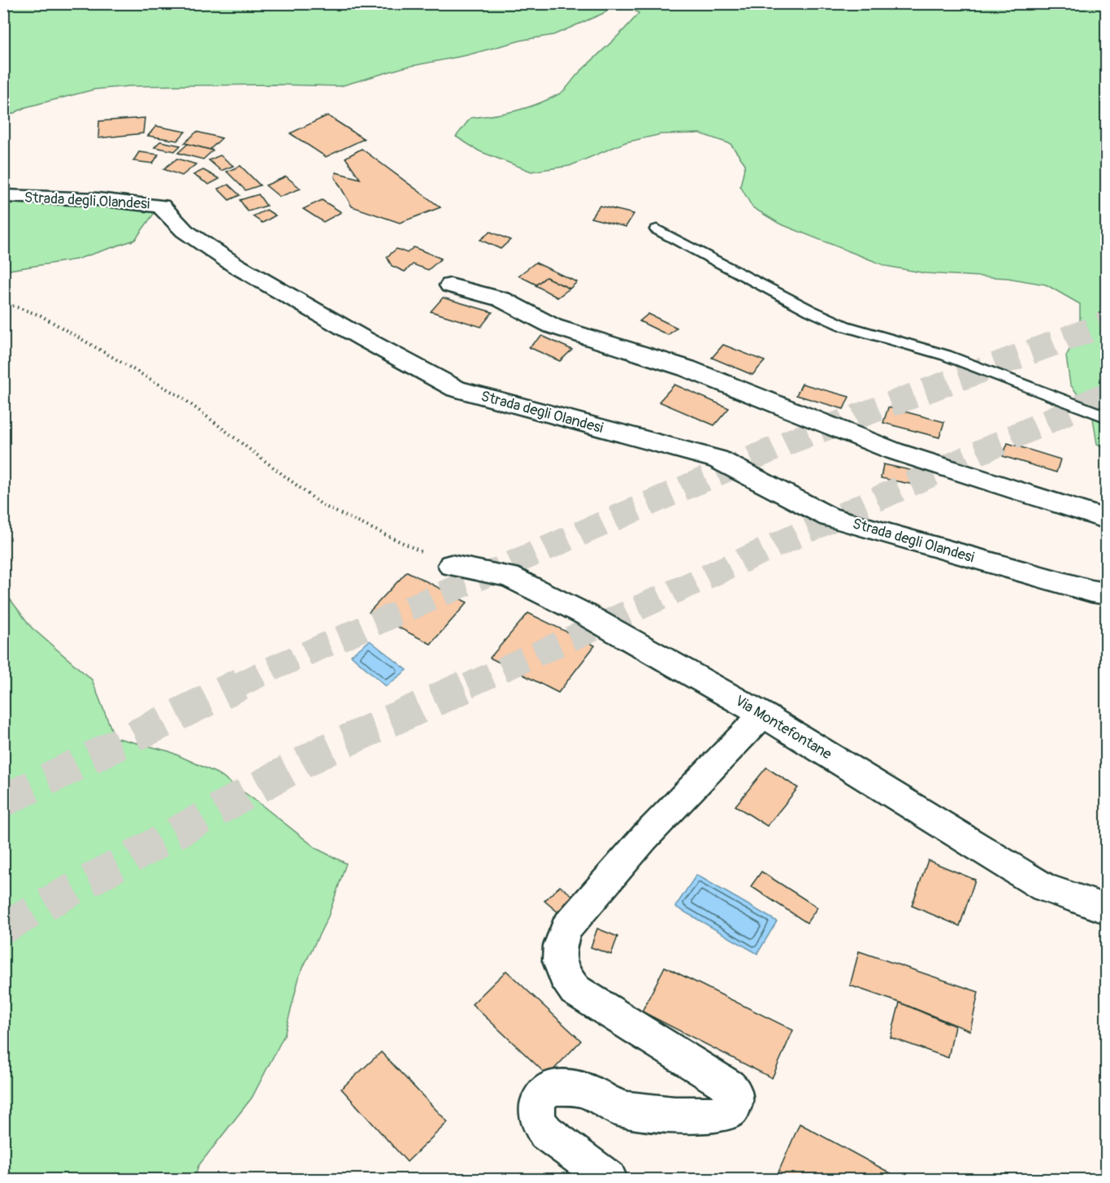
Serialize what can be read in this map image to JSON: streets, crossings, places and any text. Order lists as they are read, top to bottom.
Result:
{
  "streets": {
    "street": ["Strada degli Olandesi", "Via Montefontane"]
  }
}
